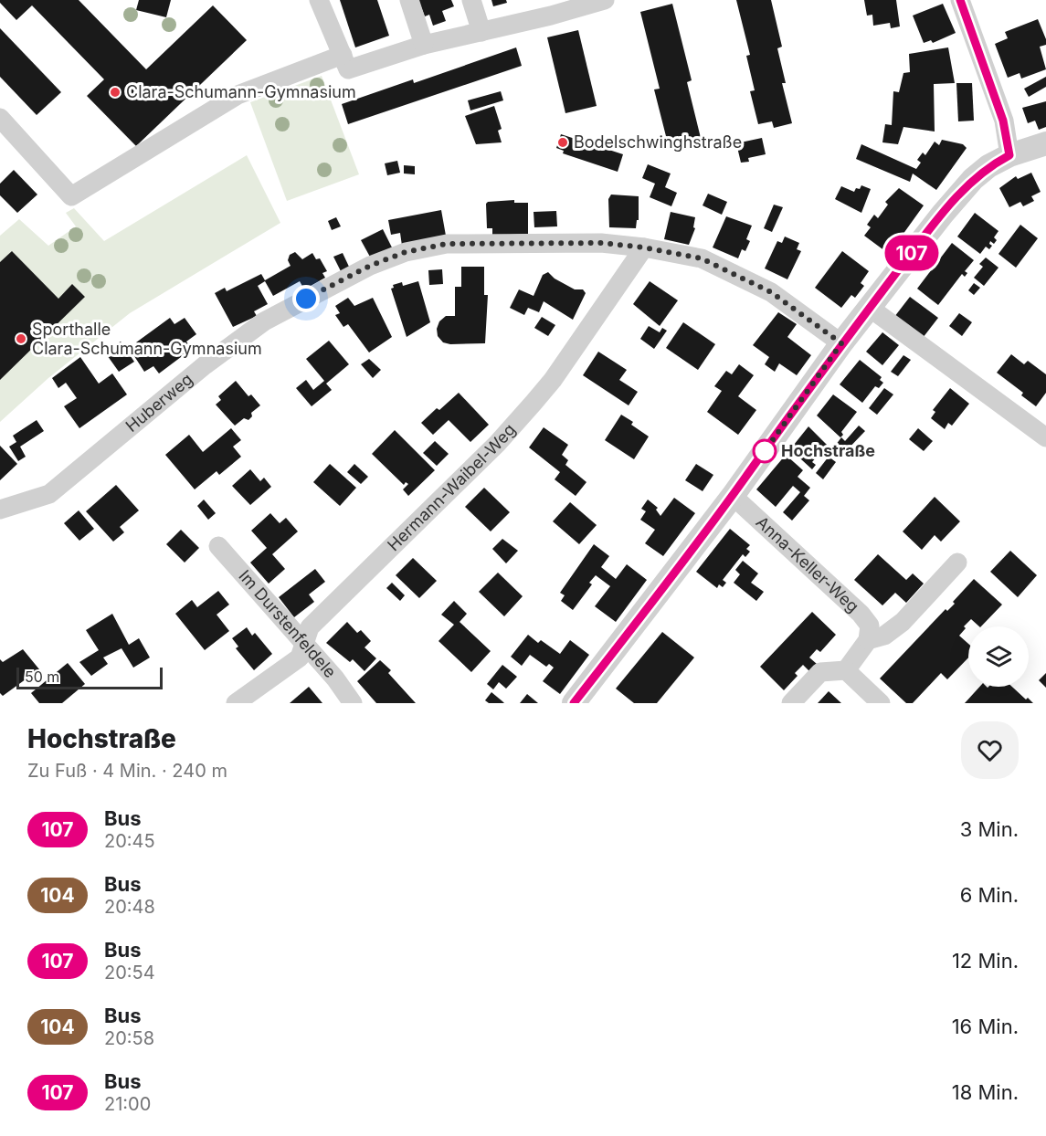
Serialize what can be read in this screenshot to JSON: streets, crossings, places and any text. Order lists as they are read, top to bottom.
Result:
{
  "streets": {
    "street": [
      "Huberweg",
      "Hermann-Waibel-Weg",
      "Anna-Keller-Weg",
      "Im Durstenfeldele"
    ]
  },
  "crossings": [
    ["Huberweg", "Hermann-Waibel-Weg"],
    ["Hermann-Waibel-Weg", "Im Durstenfeldele"]
  ],
  "places": [
    "Clara-Schumann-Gymnasium",
    "Bodelschwinghstraße",
    "Sporthalle Clara-Schumann-Gymnasium",
    "Hochstraße"
  ],
  "lines": ["bus line 107"],
  "scale_bar": "50 m",
  "page": {
    "on_map": "107",
    "scale": "50 m",
    "heading": ["Hochstraße", "Zu Fuß · 4 Min. · 240 m"],
    "list": [
      {
        "mark": "107",
        "name": "Bus",
        "note": "20:45",
        "value": "3 Min."
      },
      {
        "mark": "104",
        "name": "Bus",
        "note": "20:48",
        "value": "6 Min."
      },
      {
        "mark": "107",
        "name": "Bus",
        "note": "20:54",
        "value": "12 Min."
      },
      {
        "mark": "104",
        "name": "Bus",
        "note": "20:58",
        "value": "16 Min."
      },
      {
        "mark": "107",
        "name": "Bus",
        "note": "21:00",
        "value": "18 Min."
      }
    ]
  }
}
